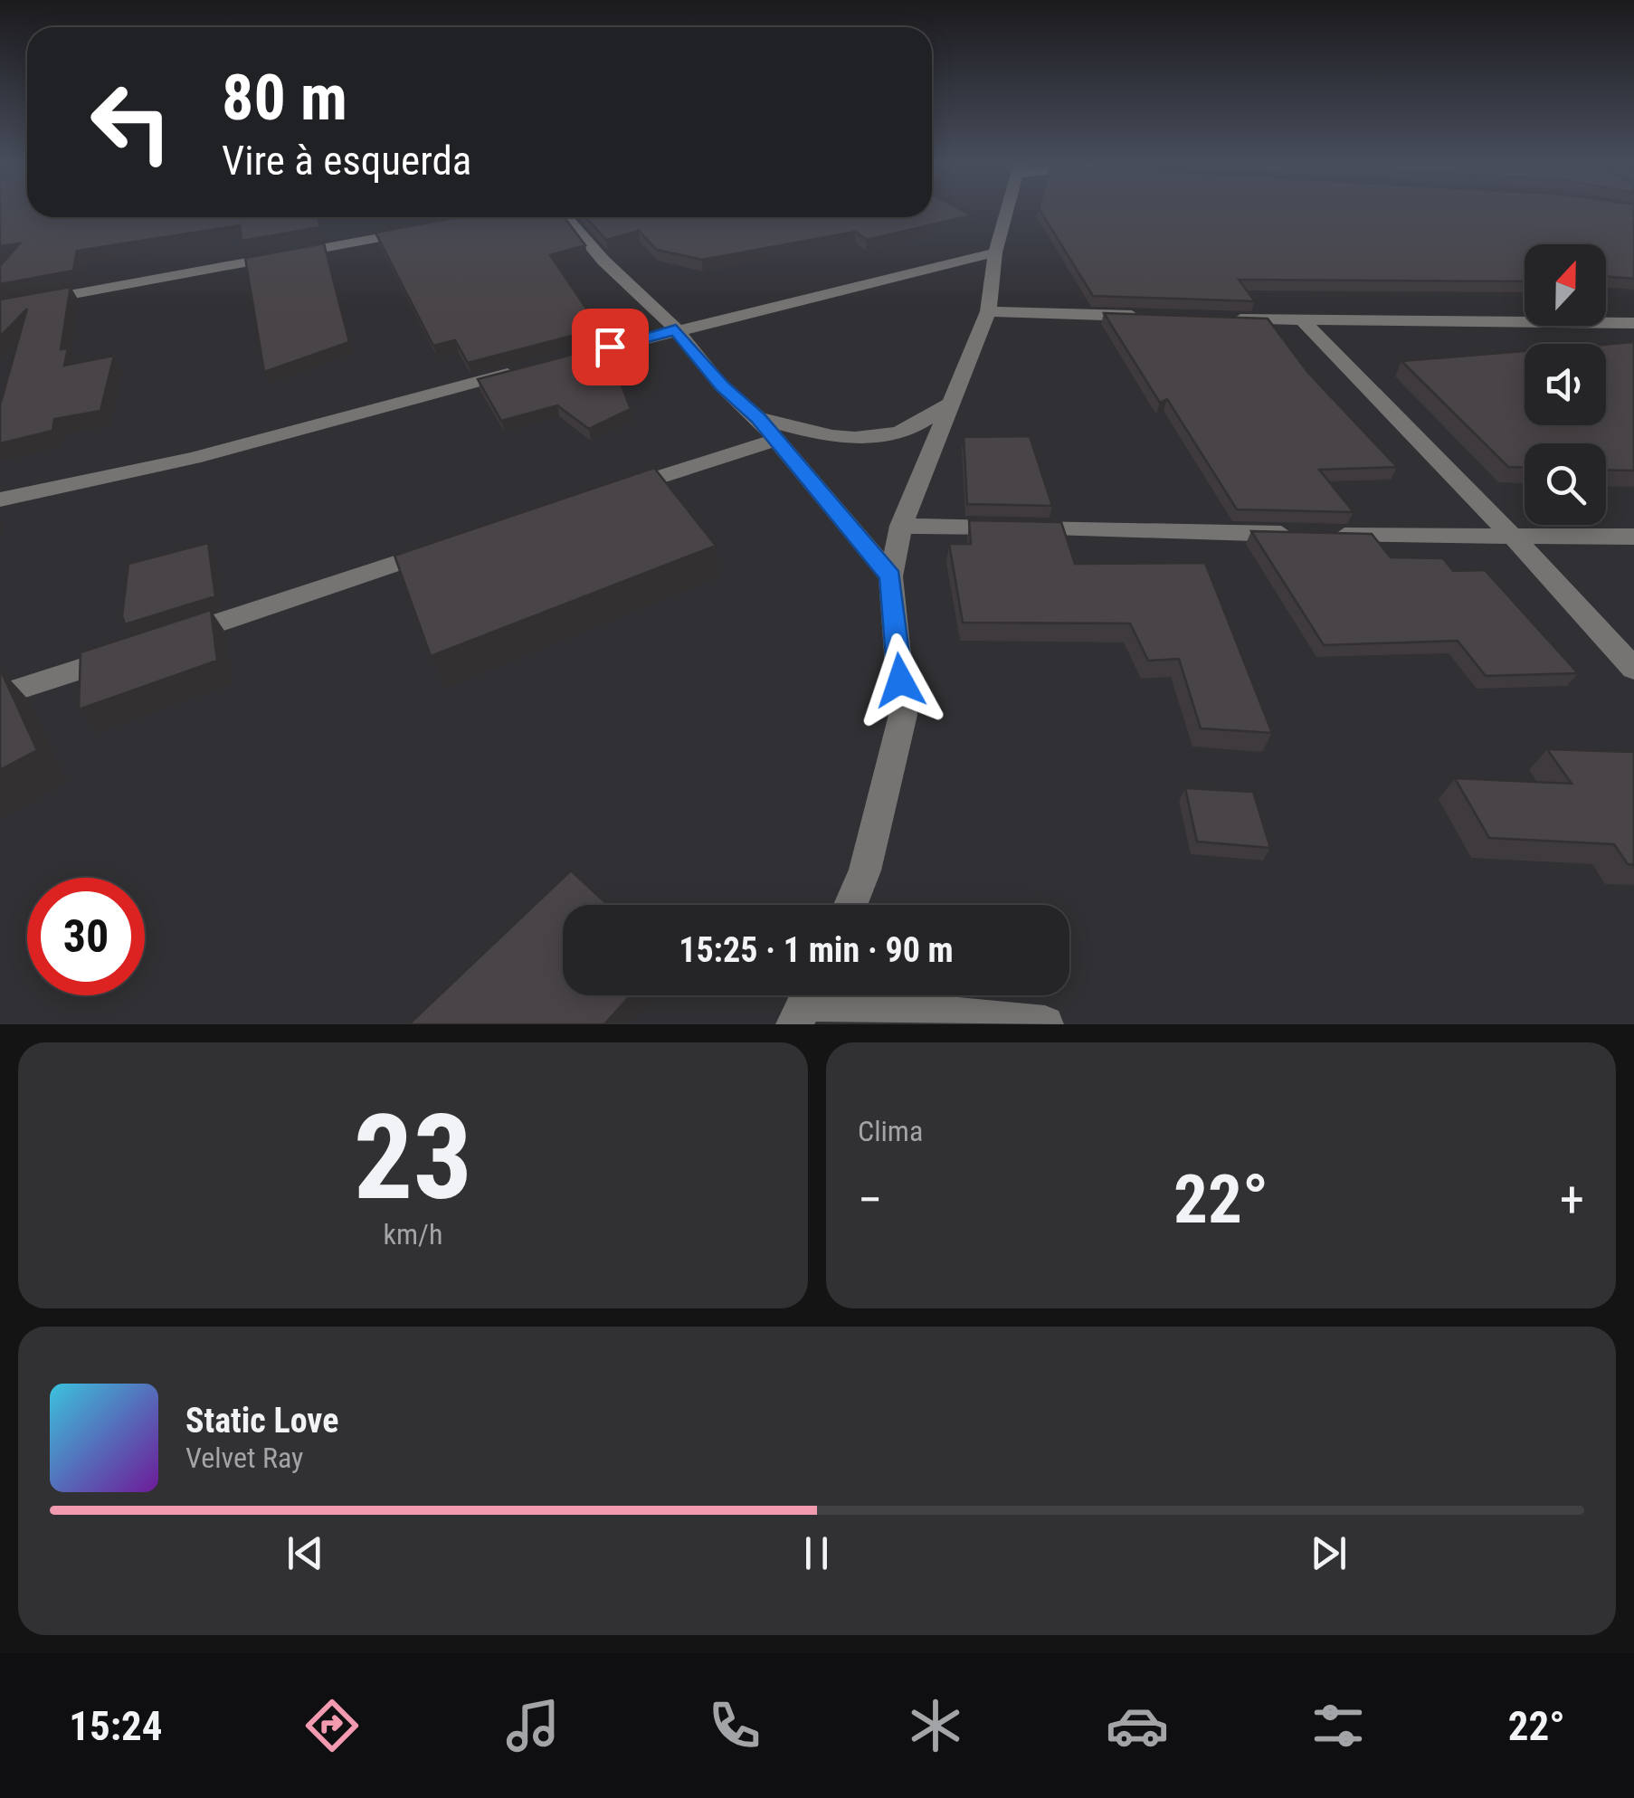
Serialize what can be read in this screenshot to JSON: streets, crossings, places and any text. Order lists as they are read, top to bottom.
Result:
{
  "north": "top",
  "page": {
    "turn": ["80 m", "Vire à esquerda"],
    "limit": "30",
    "trip": "15:25 · 1 min · 90 m",
    "tile": [
      ["23", "km/h"],
      "Clima"
    ],
    "heat": ["−", "22°", "+"],
    "song": ["Static Love", "Velvet Ray"],
    "tabs": ["15:24", "22°"]
  }
}
